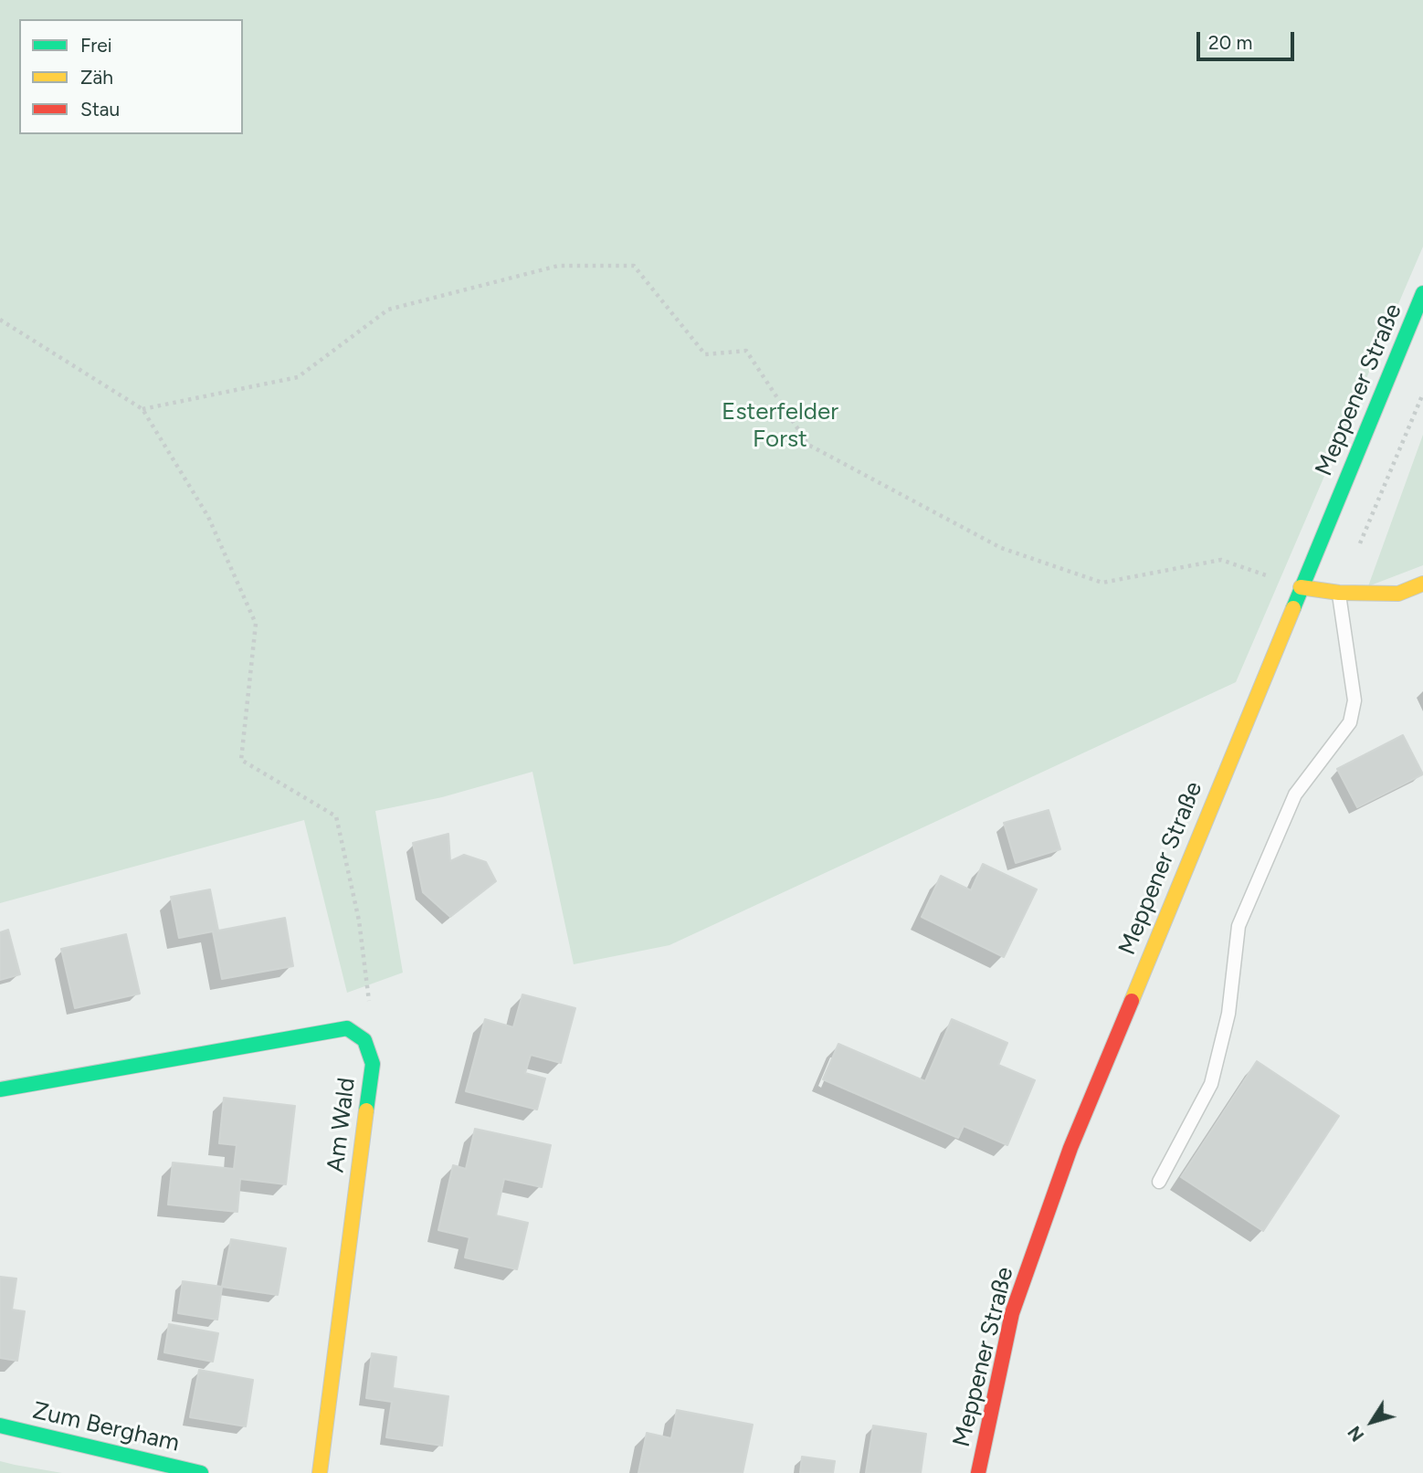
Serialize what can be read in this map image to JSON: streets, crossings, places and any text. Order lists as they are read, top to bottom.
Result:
{
  "streets": {
    "street": ["Meppener Straße", "Am Wald", "Zum Bergham"]
  },
  "parks": ["Esterfelder Forst"],
  "legend": ["Frei", "Zäh", "Stau"],
  "scale_bar": "20 m",
  "north": "bottom left"
}
